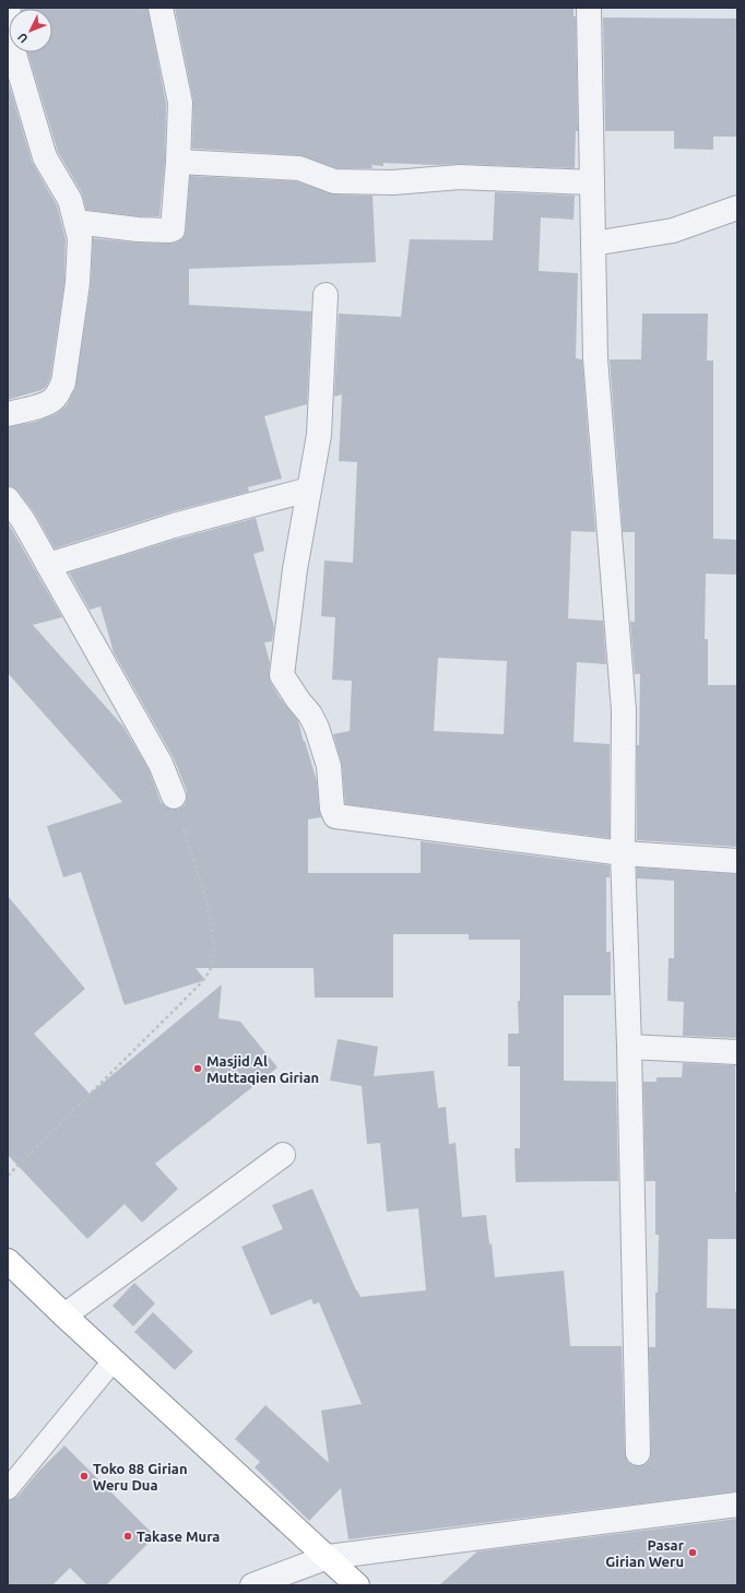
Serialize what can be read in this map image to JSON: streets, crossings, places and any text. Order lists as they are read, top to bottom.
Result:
{
  "places": [
    "Masjid Al Muttaqien Girian",
    "Toko 88 Girian Weru Dua",
    "Takase Mura",
    "Pasar Girian Weru"
  ],
  "north": "bottom left"
}
